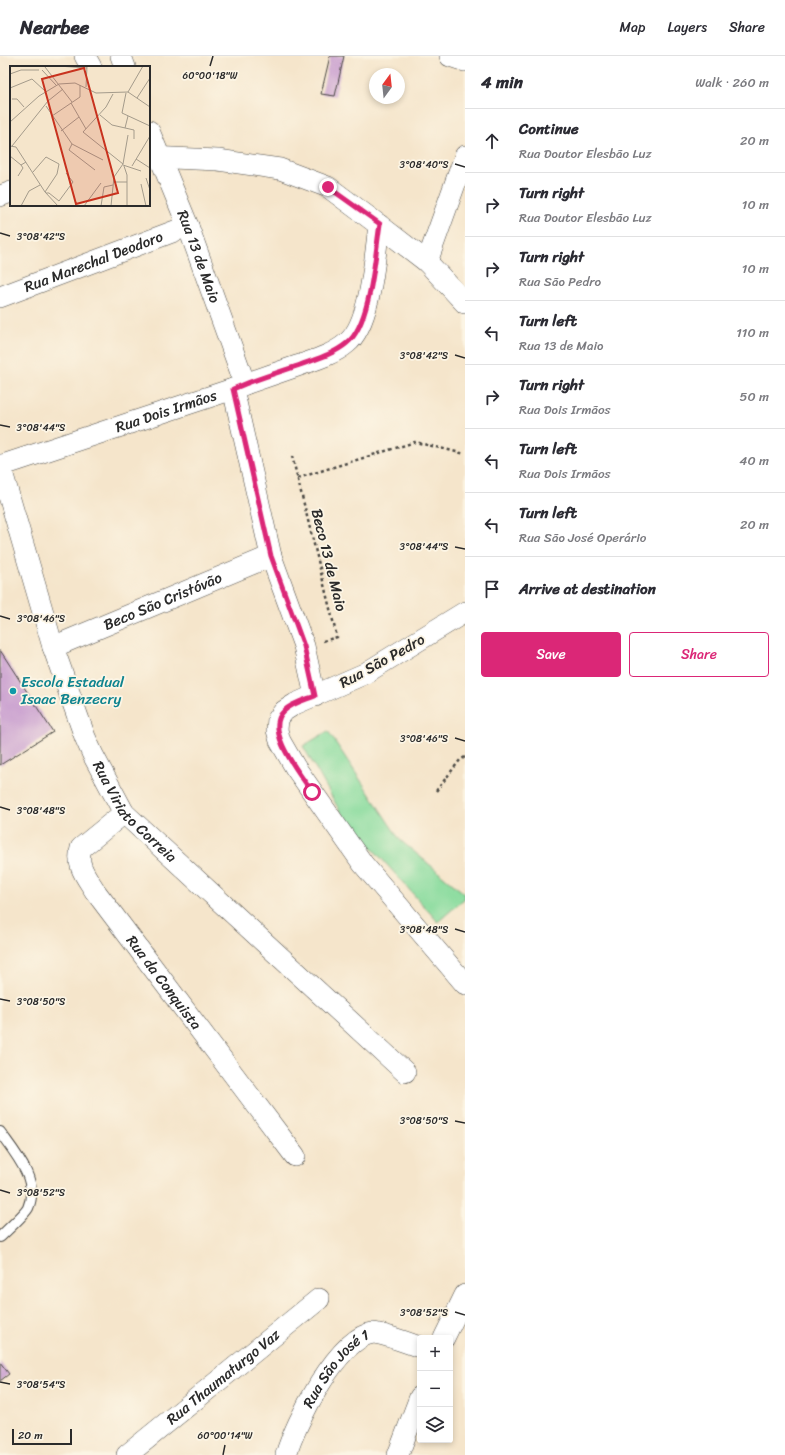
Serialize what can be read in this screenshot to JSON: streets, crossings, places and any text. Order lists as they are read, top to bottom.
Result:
{
  "streets": {
    "street": [
      "Rua 13 de Maio",
      "Rua Marechal Deodoro",
      "Rua Dois Irmãos",
      "Beco São Cristóvão",
      "Rua São Pedro",
      "Rua Viriato Correia",
      "Rua da Conquista",
      "Rua São José 1",
      "Rua Thaumaturgo Vaz"
    ],
    "path": ["Beco 13 de Maio"]
  },
  "crossings": [
    ["Rua 13 de Maio", "Rua Marechal Deodoro"],
    ["Rua 13 de Maio", "Rua Dois Irmãos"],
    ["Rua 13 de Maio", "Beco 13 de Maio"],
    ["Rua 13 de Maio", "Beco São Cristóvão"],
    ["Rua 13 de Maio", "Rua São Pedro"],
    ["Rua Dois Irmãos", "Rua Viriato Correia"],
    ["Beco São Cristóvão", "Rua Viriato Correia"],
    ["Rua Viriato Correia", "Rua da Conquista"]
  ],
  "places": ["Escola Estadual Isaac Benzecry"],
  "scale_bar": "20 m",
  "north": "top",
  "page": {
    "header": "Nearbee",
    "nav": ["Map", "Layers", "Share"],
    "heading": ["4 min", "Walk · 260 m"],
    "list": [
      ["Continue", "Rua Doutor Elesbão Luz", "20 m"],
      ["Turn right", "Rua Doutor Elesbão Luz", "10 m"],
      ["Turn right", "Rua São Pedro", "10 m"],
      ["Turn left", "Rua 13 de Maio", "110 m"],
      ["Turn right", "Rua Dois Irmãos", "50 m"],
      ["Turn left", "Rua Dois Irmãos", "40 m"],
      ["Turn left", "Rua São José Operário", "20 m"],
      "Arrive at destination"
    ],
    "buttons": ["Save", "Share"],
    "map_buttons": ["+", "−"],
    "scale": "20 m"
  },
  "coordinates": [
    "60°00'18\"W",
    "3°08'40\"S",
    "3°08'42\"S",
    "3°08'44\"S",
    "3°08'46\"S",
    "3°08'48\"S",
    "3°08'50\"S",
    "3°08'52\"S",
    "3°08'54\"S",
    "60°00'14\"W"
  ]
}
